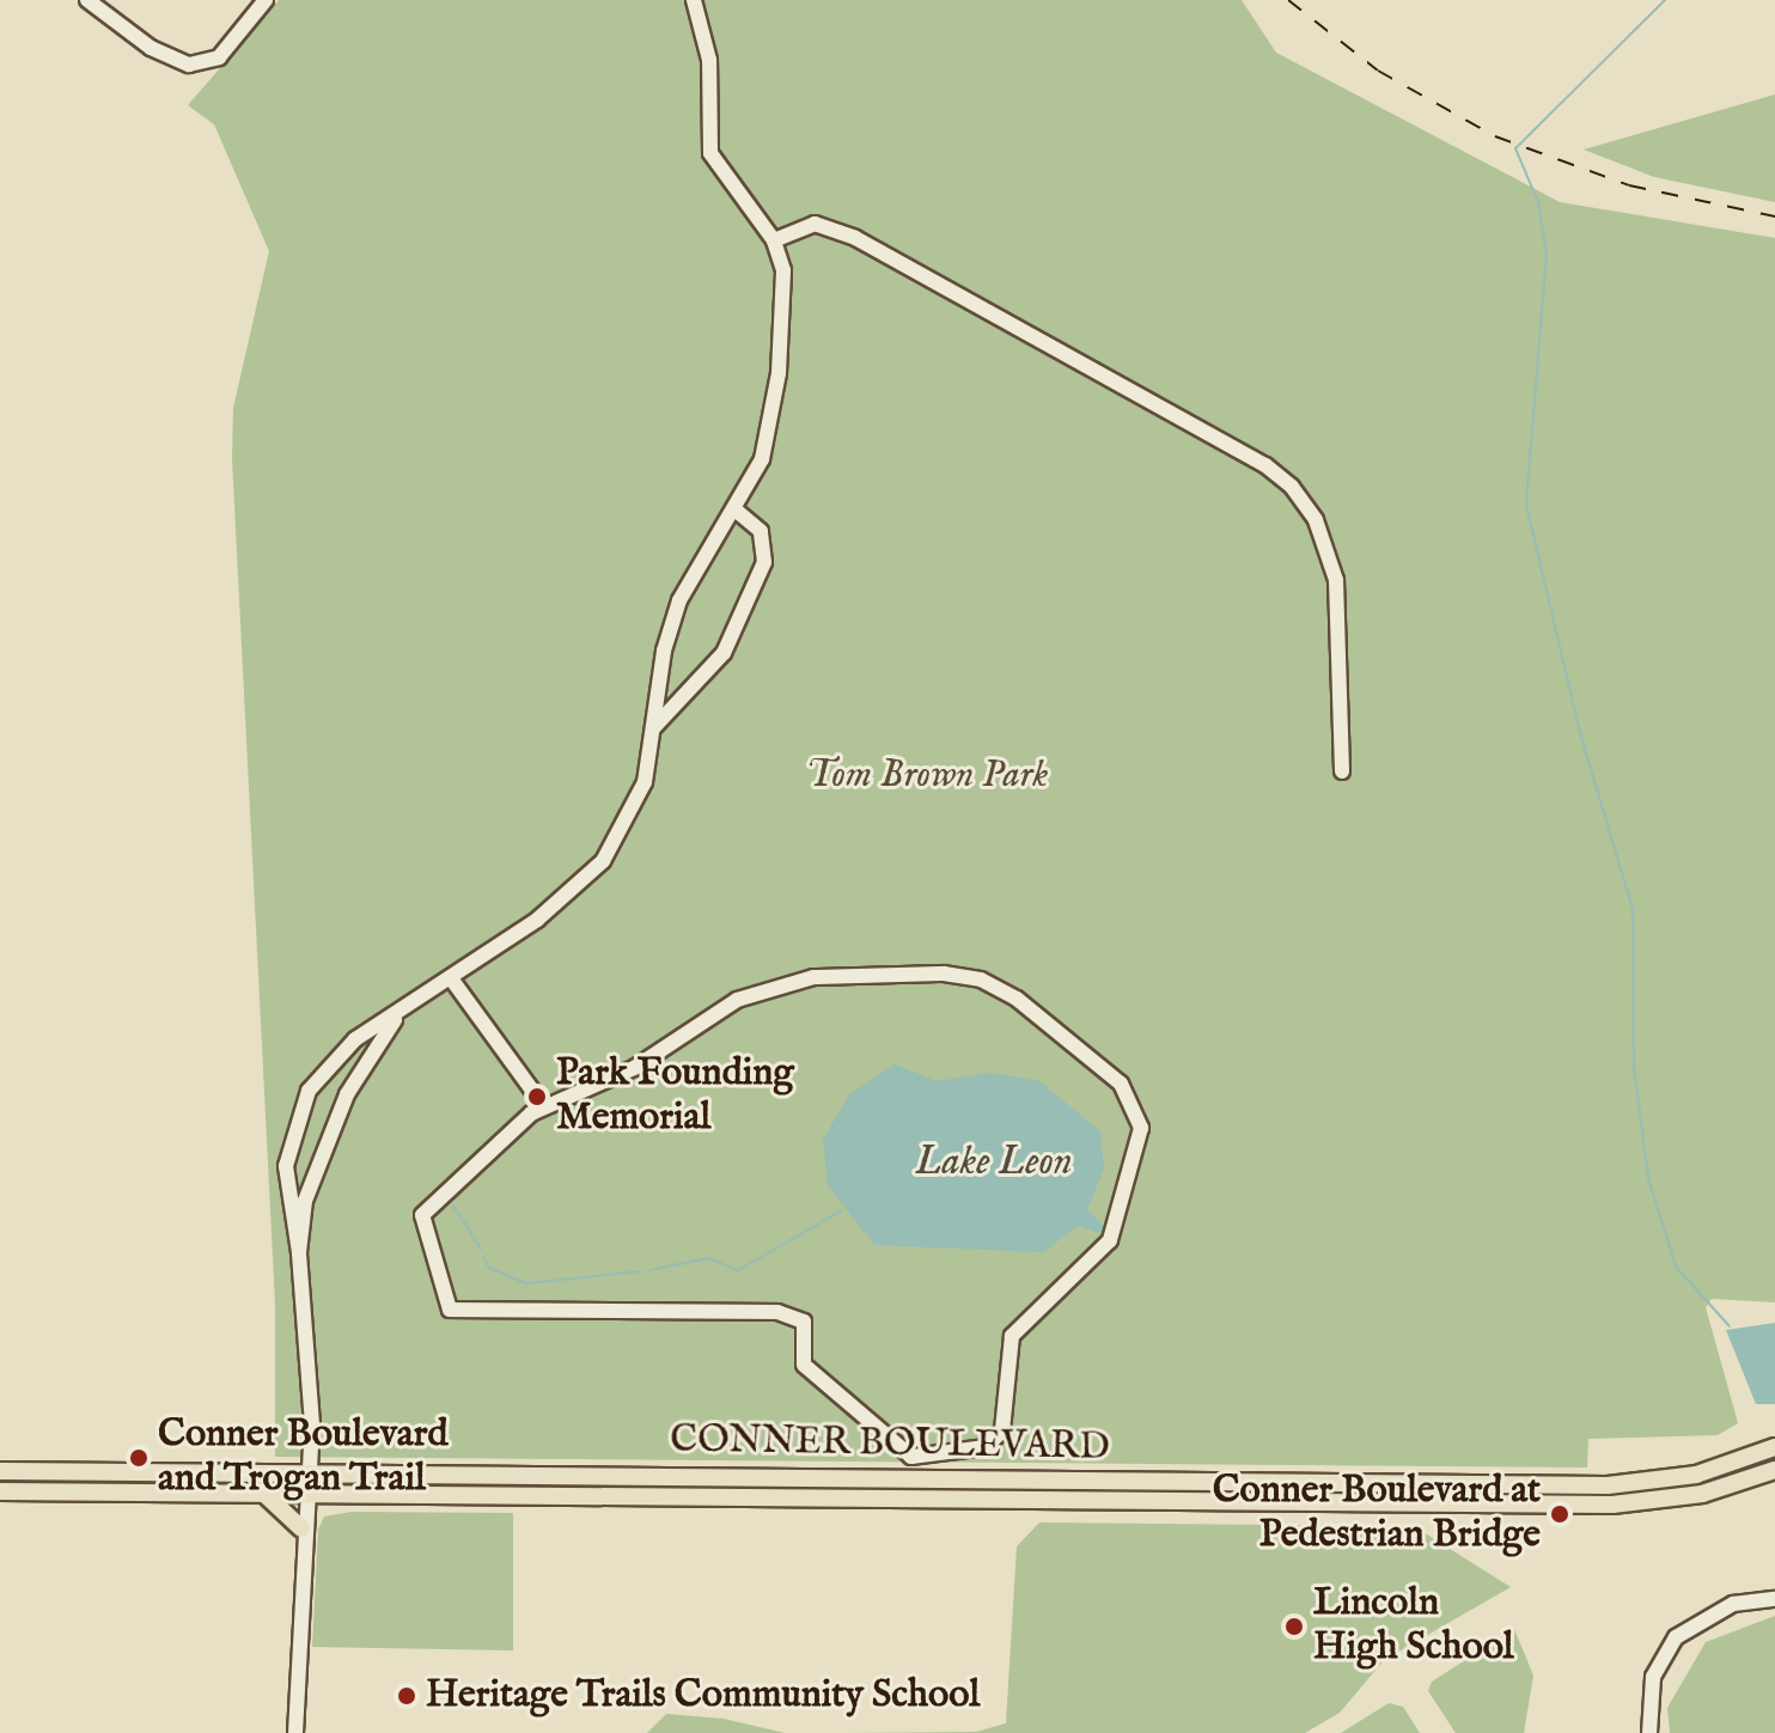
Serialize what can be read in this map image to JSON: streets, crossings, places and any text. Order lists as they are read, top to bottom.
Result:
{
  "streets": {
    "main road": ["CONNER BOULEVARD"]
  },
  "water": ["Lake Leon"],
  "parks": ["Tom Brown Park"],
  "places": [
    "Park Founding Memorial",
    "Conner Boulevard and Trogan Trail",
    "Conner Boulevard at Pedestrian Bridge",
    "Lincoln High School",
    "Heritage Trails Community School"
  ]
}
